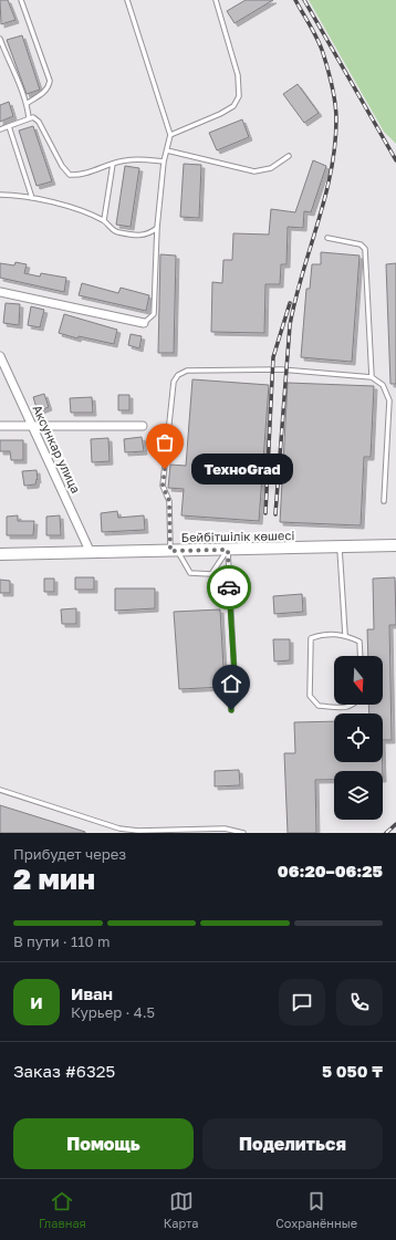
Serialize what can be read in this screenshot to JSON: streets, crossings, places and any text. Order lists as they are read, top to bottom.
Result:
{
  "streets": {
    "street": ["Аксункар улица", "Бейбітшілік көшесі"]
  },
  "crossings": [
    ["Аксункар улица", "Бейбітшілік көшесі"]
  ],
  "places": ["ТехноGrad"],
  "north": "bottom",
  "page": {
    "bubble": "ТехноGrad",
    "heading": ["2 мин", "Прибудет через", "06:20–06:25"],
    "panel": [
      "Иван",
      "Курьер · 4.5",
      "Заказ #6325",
      "5 050 ₸"
    ],
    "bar": "В пути · 110 m",
    "round": "И",
    "buttons": ["Помощь", "Поделиться"],
    "tabs": ["Главная", "Карта", "Сохранённые"]
  }
}
